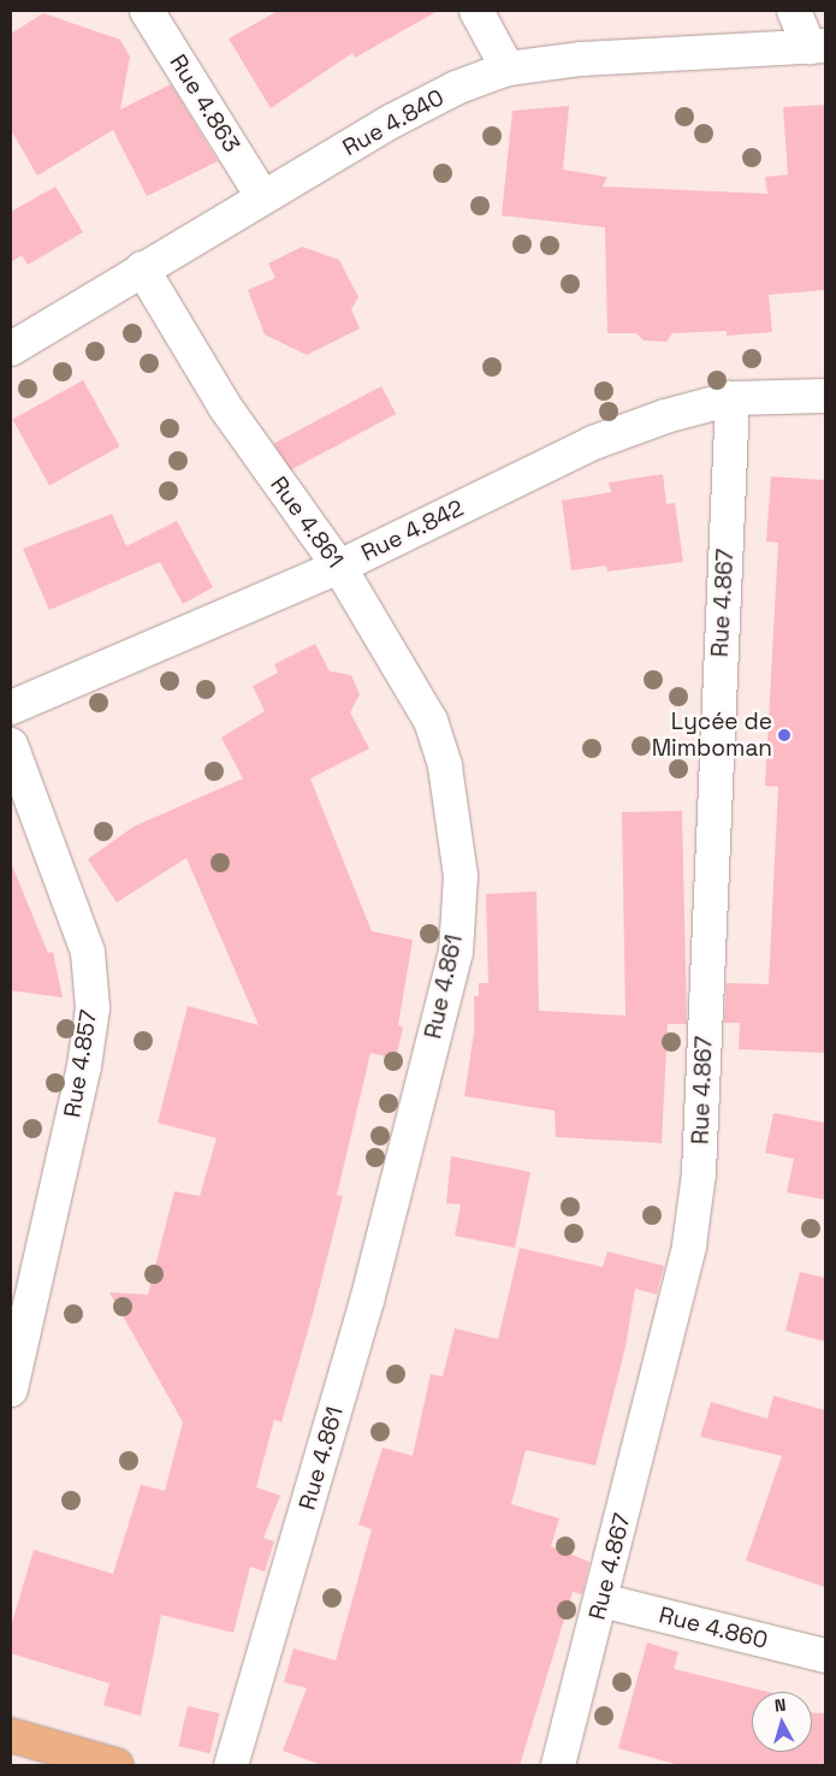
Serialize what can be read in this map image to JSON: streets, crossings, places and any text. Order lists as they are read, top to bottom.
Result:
{
  "streets": {
    "street": [
      "Rue 4.863",
      "Rue 4.840",
      "Rue 4.861",
      "Rue 4.842",
      "Rue 4.867",
      "Rue 4.857",
      "Rue 4.860"
    ]
  },
  "crossings": [
    ["Rue 4.863", "Rue 4.840"],
    ["Rue 4.840", "Rue 4.861"],
    ["Rue 4.861", "Rue 4.842"],
    ["Rue 4.842", "Rue 4.867"],
    ["Rue 4.867", "Rue 4.860"]
  ],
  "places": ["Lycée de Mimboman"],
  "north": "top"
}
